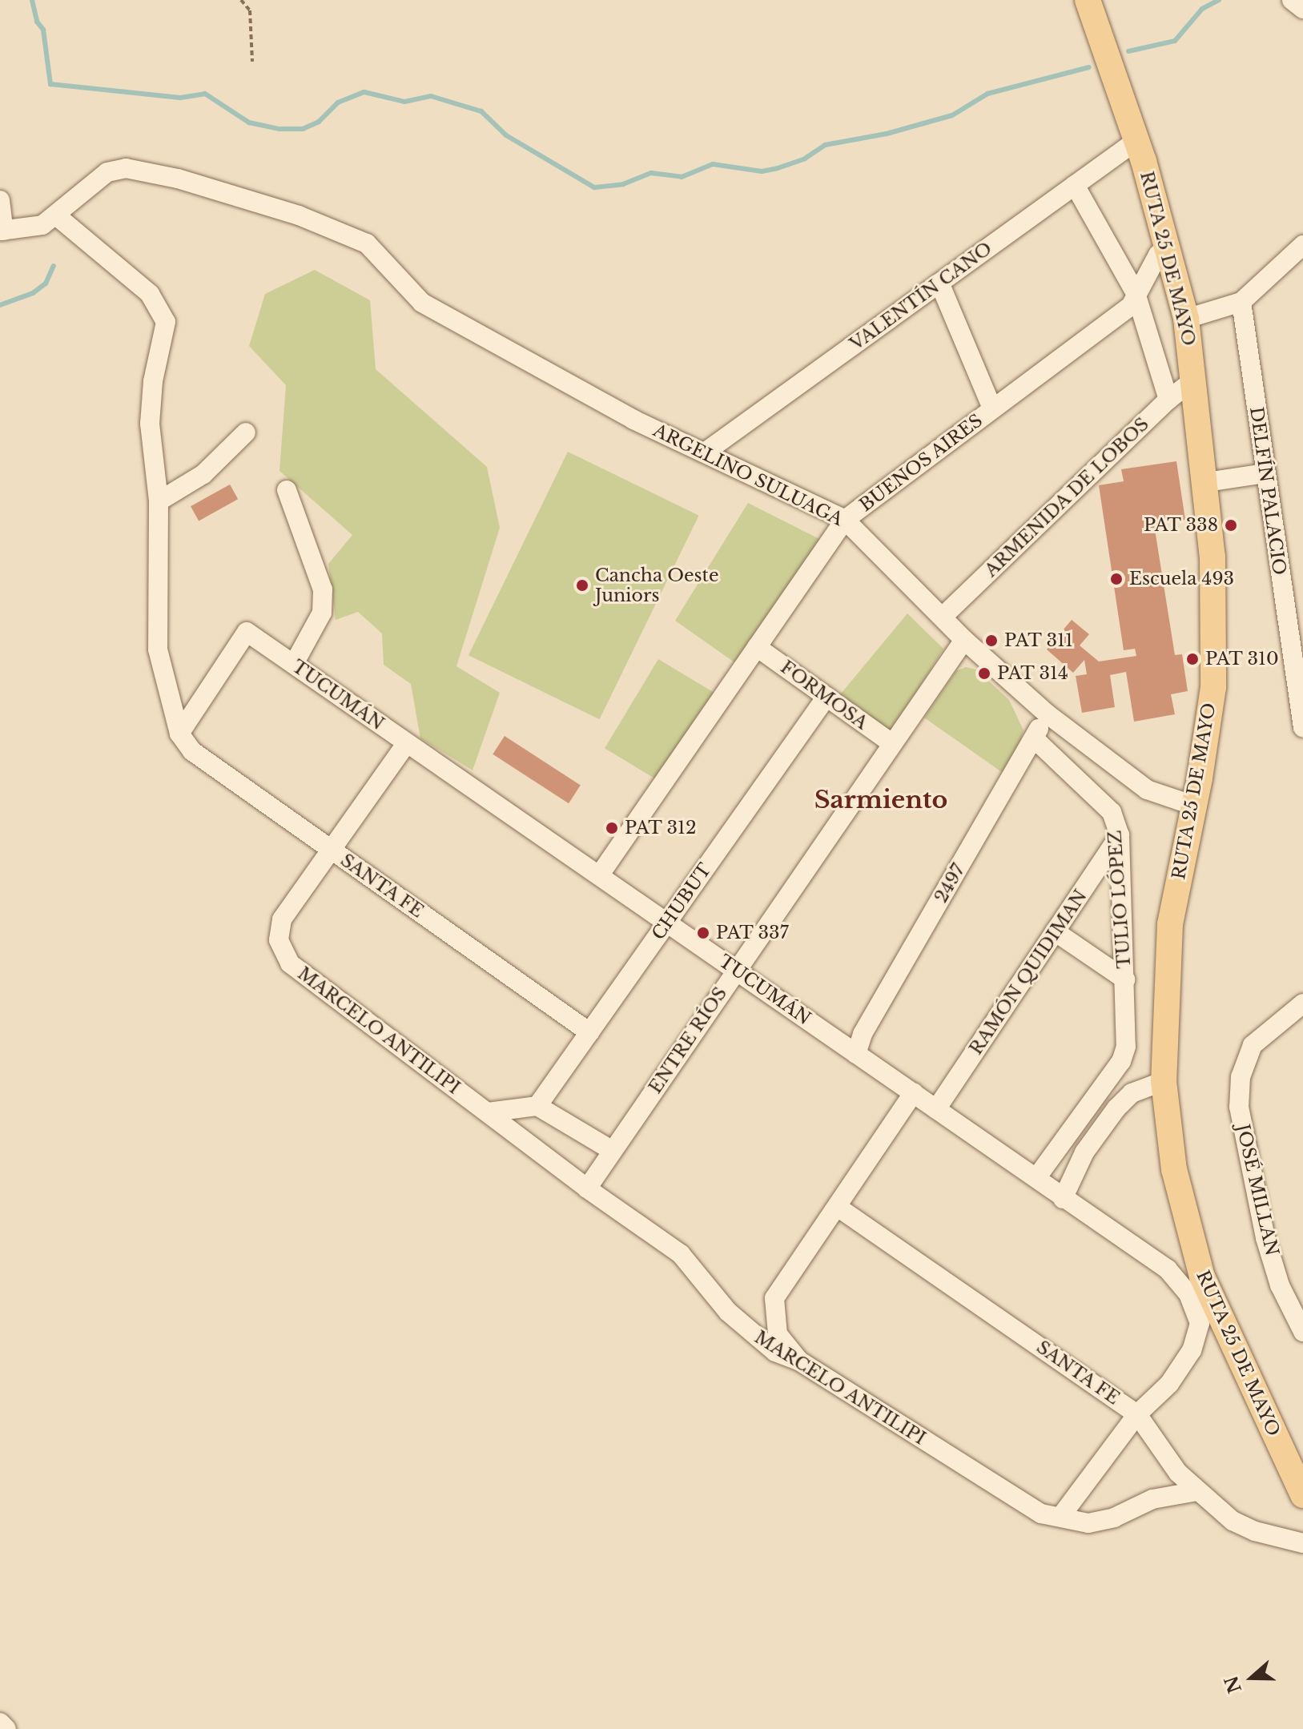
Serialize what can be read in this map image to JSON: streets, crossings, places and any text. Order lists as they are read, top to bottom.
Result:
{
  "streets": {
    "main road": ["RUTA 25 DE MAYO"],
    "street": [
      "VALENTÍN CANO",
      "BUENOS AIRES",
      "ARGELINO SULUAGA",
      "DELFÍN PALACIO",
      "ARMENIDA DE LOBOS",
      "TUCUMÁN",
      "FORMOSA",
      "2497",
      "SANTA FE",
      "TULIO LÓPEZ",
      "CHUBUT",
      "RAMÓN QUIDIMAN",
      "MARCELO ANTILIPI",
      "ENTRE RÍOS",
      "JOSÉ MILLAN"
    ]
  },
  "crossings": [
    ["RUTA 25 DE MAYO", "VALENTÍN CANO"],
    ["RUTA 25 DE MAYO", "BUENOS AIRES"],
    ["RUTA 25 DE MAYO", "ARGELINO SULUAGA"],
    ["RUTA 25 DE MAYO", "ARMENIDA DE LOBOS"],
    ["VALENTÍN CANO", "ARGELINO SULUAGA"],
    ["BUENOS AIRES", "ARGELINO SULUAGA"],
    ["BUENOS AIRES", "TUCUMÁN"],
    ["BUENOS AIRES", "FORMOSA"],
    ["ARGELINO SULUAGA", "ARMENIDA DE LOBOS"],
    ["ARGELINO SULUAGA", "2497"],
    ["ARGELINO SULUAGA", "ENTRE RÍOS"],
    ["TUCUMÁN", "2497"],
    ["TUCUMÁN", "SANTA FE"],
    ["TUCUMÁN", "TULIO LÓPEZ"],
    ["TUCUMÁN", "CHUBUT"],
    ["TUCUMÁN", "RAMÓN QUIDIMAN"],
    ["TUCUMÁN", "ENTRE RÍOS"],
    ["FORMOSA", "CHUBUT"],
    ["FORMOSA", "ENTRE RÍOS"],
    ["2497", "TULIO LÓPEZ"],
    ["SANTA FE", "CHUBUT"],
    ["SANTA FE", "MARCELO ANTILIPI"],
    ["TULIO LÓPEZ", "RAMÓN QUIDIMAN"],
    ["MARCELO ANTILIPI", "ENTRE RÍOS"]
  ],
  "districts": ["Sarmiento"],
  "places": [
    "PAT 338",
    "Escuela 493",
    "Cancha Oeste Juniors",
    "PAT 311",
    "PAT 310",
    "PAT 314",
    "PAT 312",
    "PAT 337"
  ],
  "north": "left"
}
